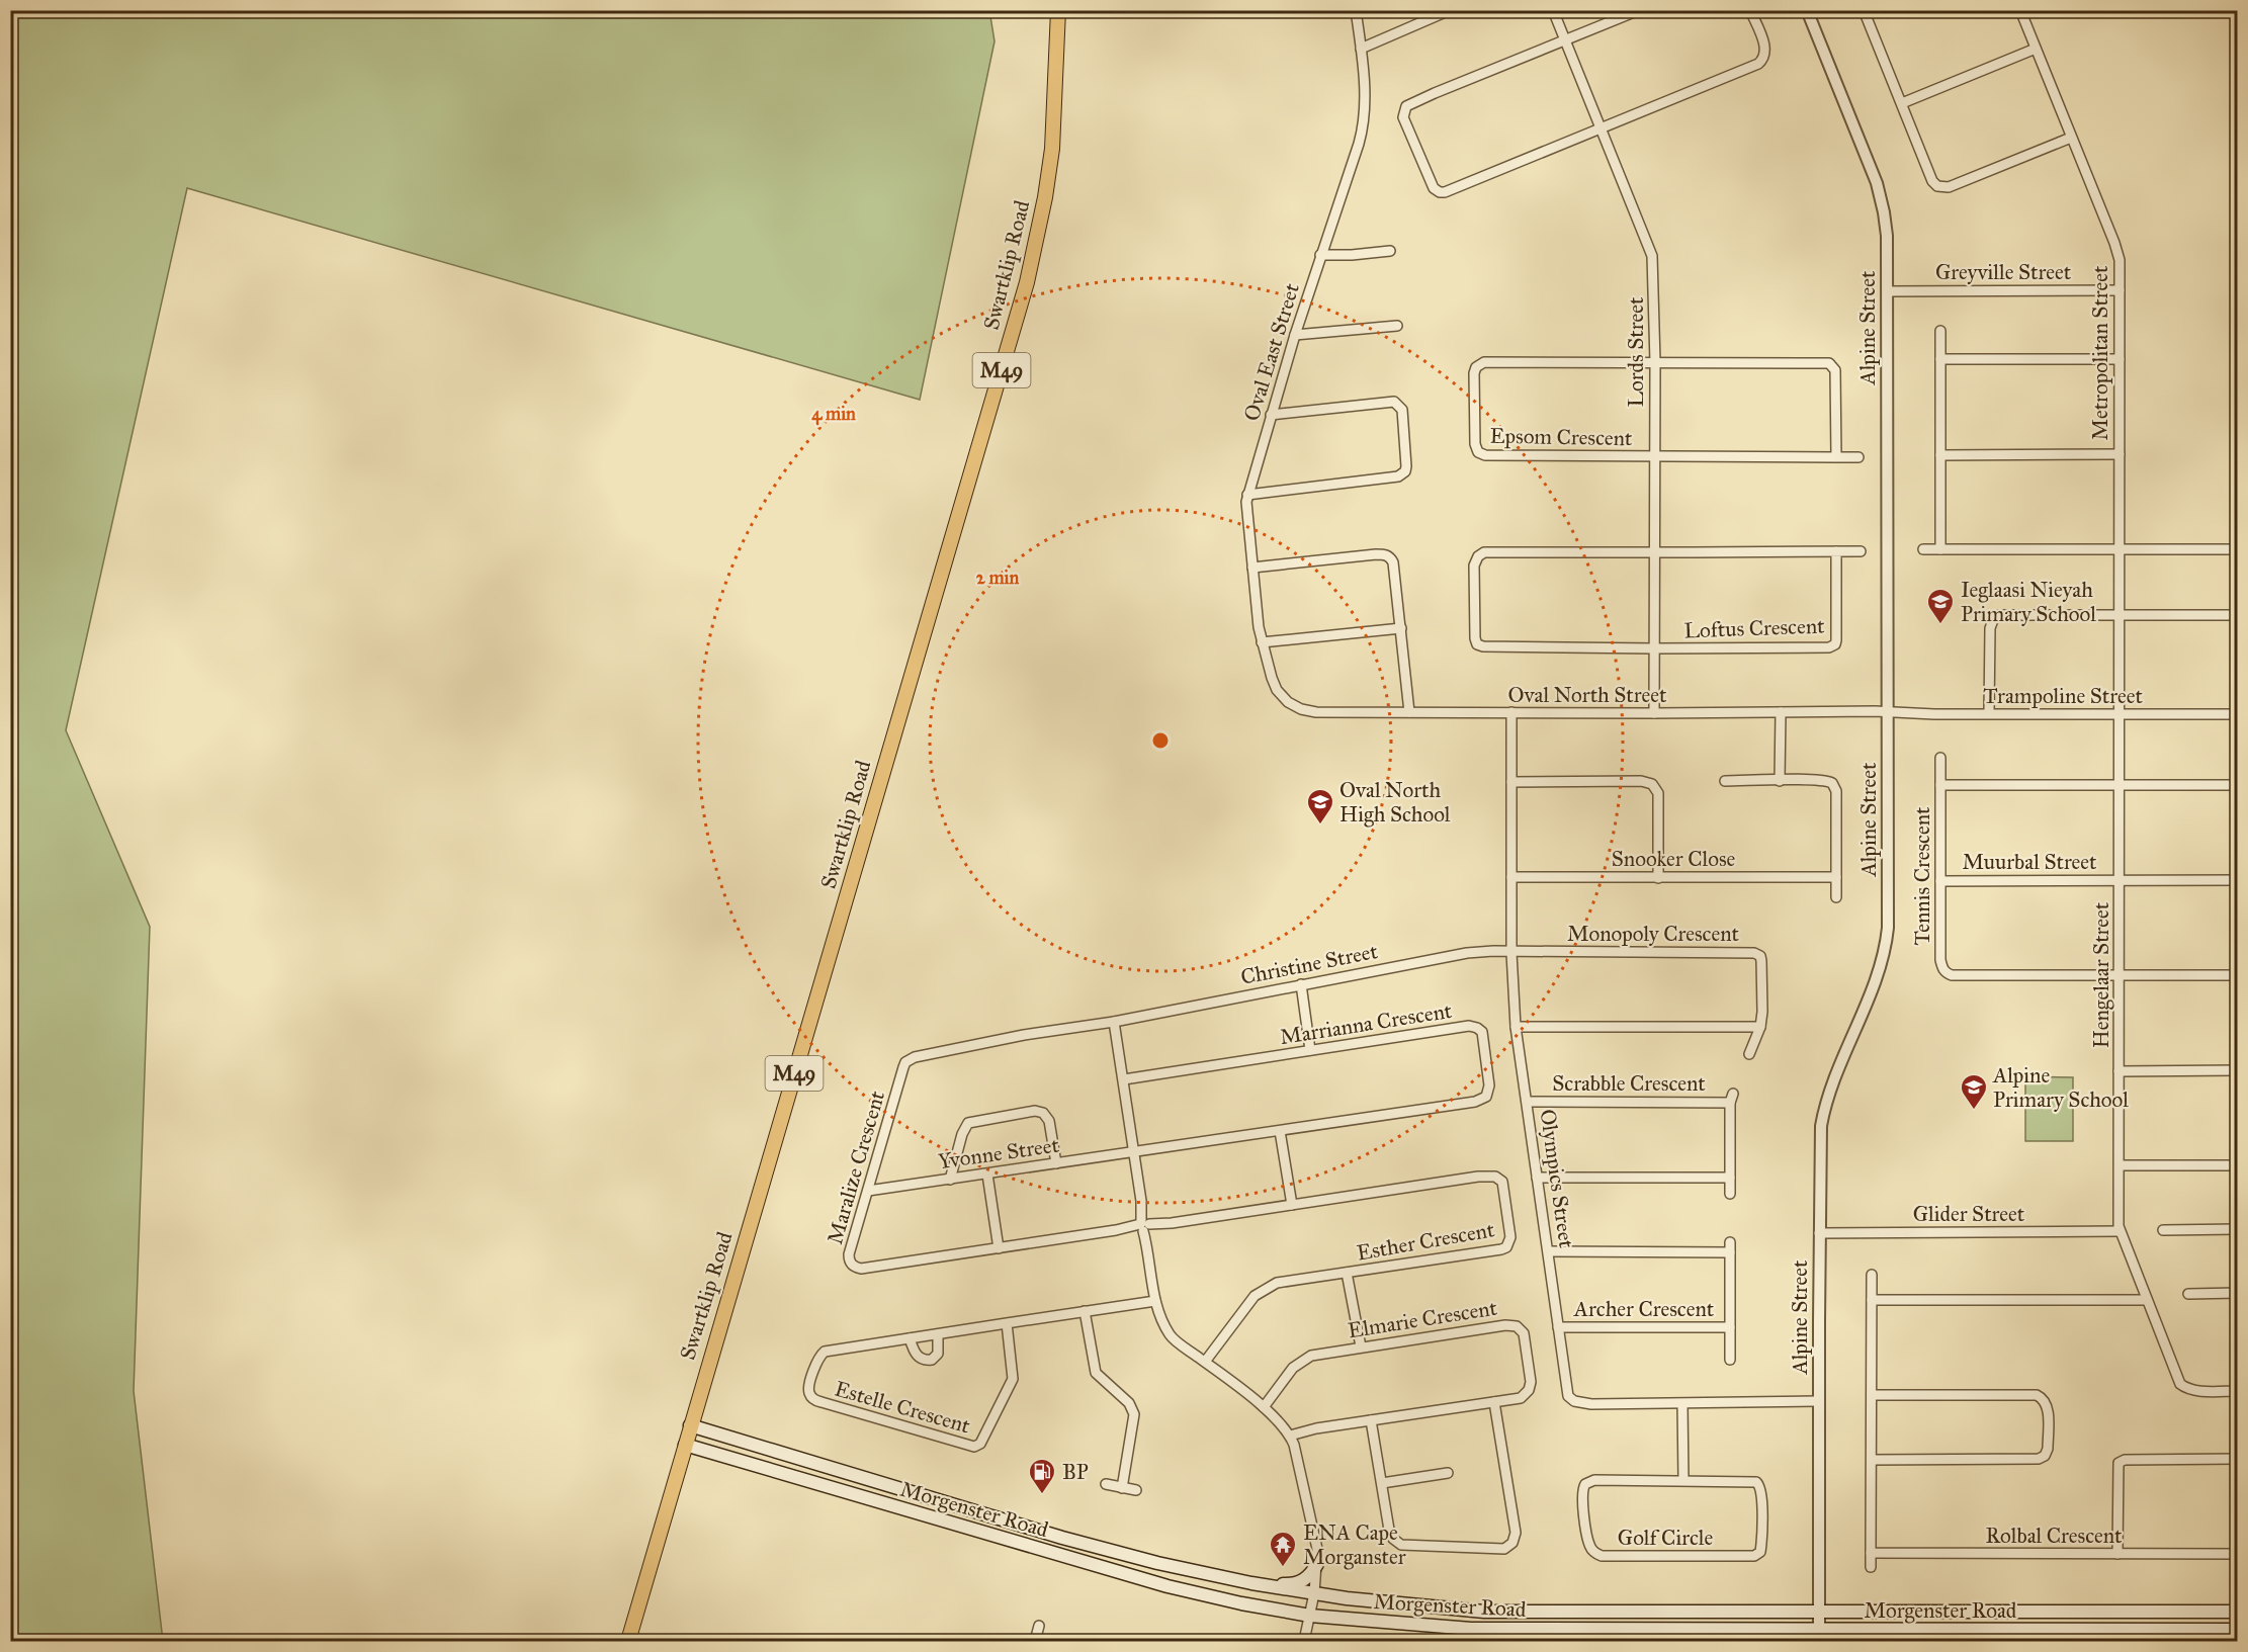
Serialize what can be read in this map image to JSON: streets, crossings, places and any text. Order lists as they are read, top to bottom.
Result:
{
  "streets": {
    "main road": ["Swartklip Road", "M49", "Morgenster Road"],
    "street": [
      "Greyville Street",
      "Alpine Street",
      "Oval East Street",
      "Lords Street",
      "Metropolitan Street",
      "Epsom Crescent",
      "Loftus Crescent",
      "Oval North Street",
      "Trampoline Street",
      "Snooker Close",
      "Muurbal Street",
      "Tennis Crescent",
      "Monopoly Crescent",
      "Christine Street",
      "Hengelaar Street",
      "Marrianna Crescent",
      "Scrabble Crescent",
      "Yvonne Street",
      "Maralize Crescent",
      "Olympics Street",
      "Glider Street",
      "Esther Crescent",
      "Archer Crescent",
      "Elmarie Crescent",
      "Estelle Crescent",
      "Rolbal Crescent",
      "Golf Circle"
    ]
  },
  "crossings": [
    ["Swartklip Road", "Morgenster Road"],
    ["Greyville Street", "Alpine Street"],
    ["Greyville Street", "Metropolitan Street"],
    ["Alpine Street", "Oval North Street"],
    ["Alpine Street", "Trampoline Street"],
    ["Alpine Street", "Olympics Street"],
    ["Alpine Street", "Glider Street"],
    ["Alpine Street", "Morgenster Road"],
    ["Oval East Street", "Oval North Street"],
    ["Lords Street", "Epsom Crescent"],
    ["Lords Street", "Loftus Crescent"],
    ["Lords Street", "Oval North Street"],
    ["Metropolitan Street", "Trampoline Street"],
    ["Metropolitan Street", "Hengelaar Street"],
    ["Oval North Street", "Trampoline Street"],
    ["Oval North Street", "Olympics Street"],
    ["Trampoline Street", "Hengelaar Street"],
    ["Snooker Close", "Olympics Street"],
    ["Muurbal Street", "Tennis Crescent"],
    ["Muurbal Street", "Hengelaar Street"],
    ["Tennis Crescent", "Hengelaar Street"],
    ["Monopoly Crescent", "Christine Street"],
    ["Monopoly Crescent", "Olympics Street"],
    ["Christine Street", "Maralize Crescent"],
    ["Christine Street", "Olympics Street"],
    ["Hengelaar Street", "Glider Street"],
    ["Marrianna Crescent", "Yvonne Street"],
    ["Scrabble Crescent", "Olympics Street"],
    ["Yvonne Street", "Maralize Crescent"],
    ["Maralize Crescent", "Esther Crescent"],
    ["Olympics Street", "Archer Crescent"]
  ],
  "places": {
    "school or university": ["Ieglaasi Nieyah Primary School", "Oval North High School", "Alpine Primary School"],
    "fuel station": ["BP"],
    "temple": ["ENA Cape Morganster"]
  },
  "rings": ["4 min", "2 min"]
}
